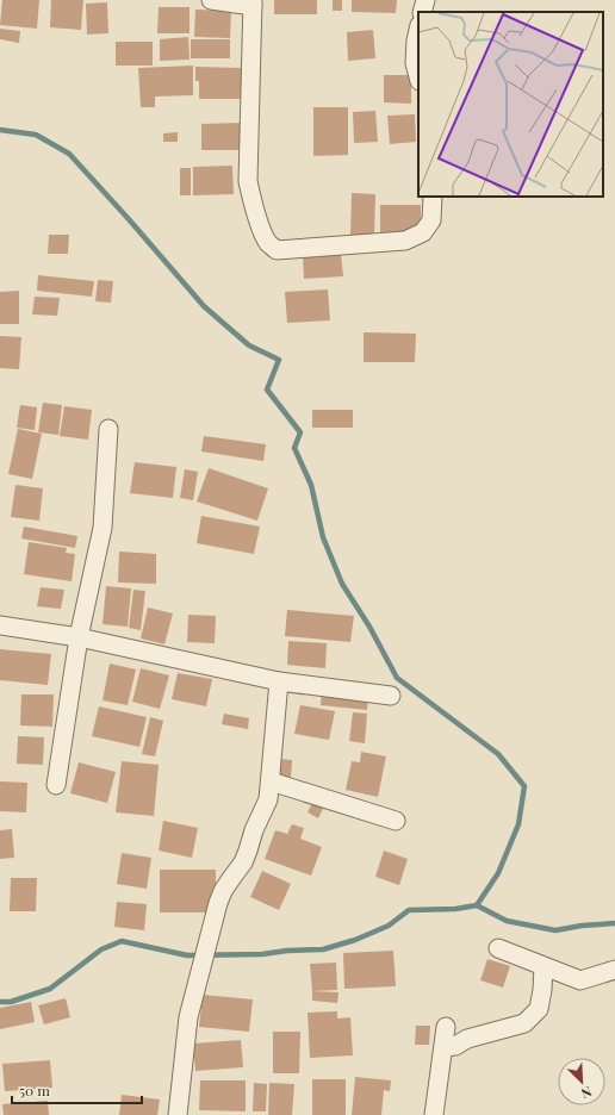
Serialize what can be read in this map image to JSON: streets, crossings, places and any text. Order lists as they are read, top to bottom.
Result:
{
  "scale_bar": "50 m",
  "north": "bottom right"
}
